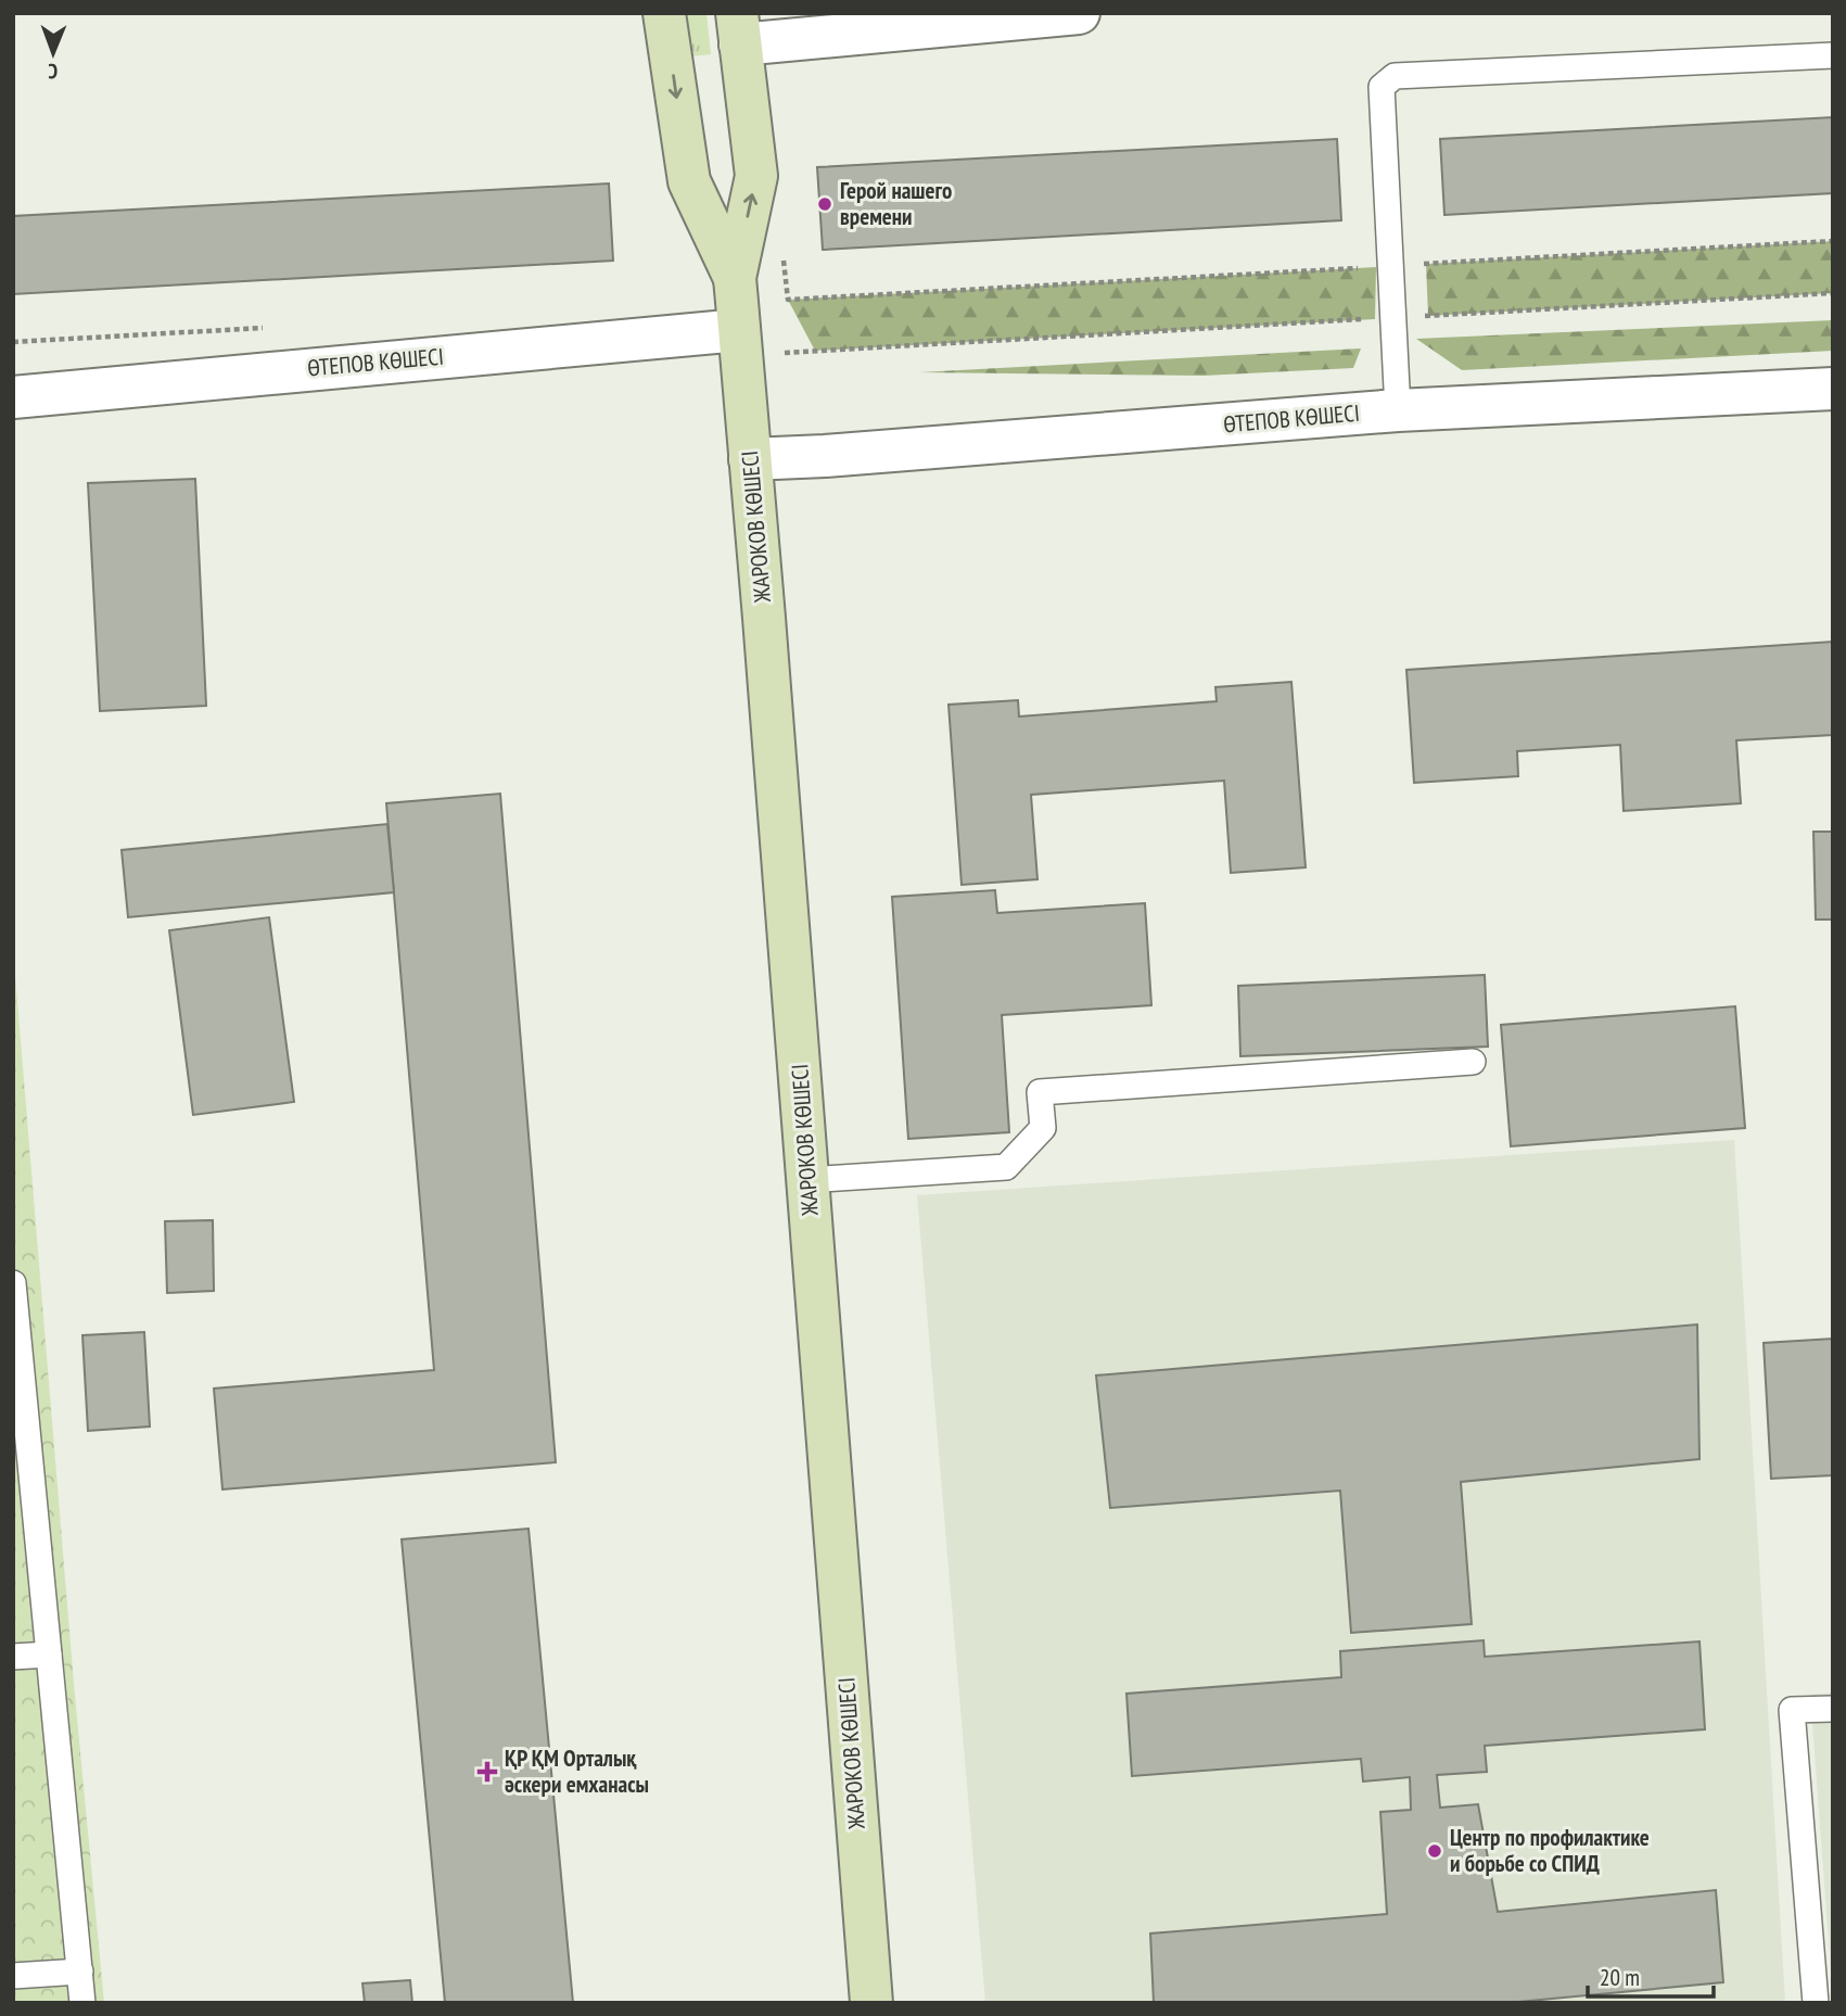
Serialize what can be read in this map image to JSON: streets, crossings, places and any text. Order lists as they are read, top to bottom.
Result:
{
  "streets": {
    "main road": ["ЖАРОКОВ КӨШЕСІ"],
    "street": ["ӨТЕПОВ КӨШЕСІ"]
  },
  "crossings": [
    ["ӨТЕПОВ КӨШЕСІ", "ЖАРОКОВ КӨШЕСІ"]
  ],
  "places": {
    "other": ["Герой нашего времени", "Центр по профилактике и борьбе со СПИД"],
    "health": ["ҚР ҚМ Орталық әскери емханасы"]
  },
  "scale_bar": "20 m",
  "north": "bottom"
}
